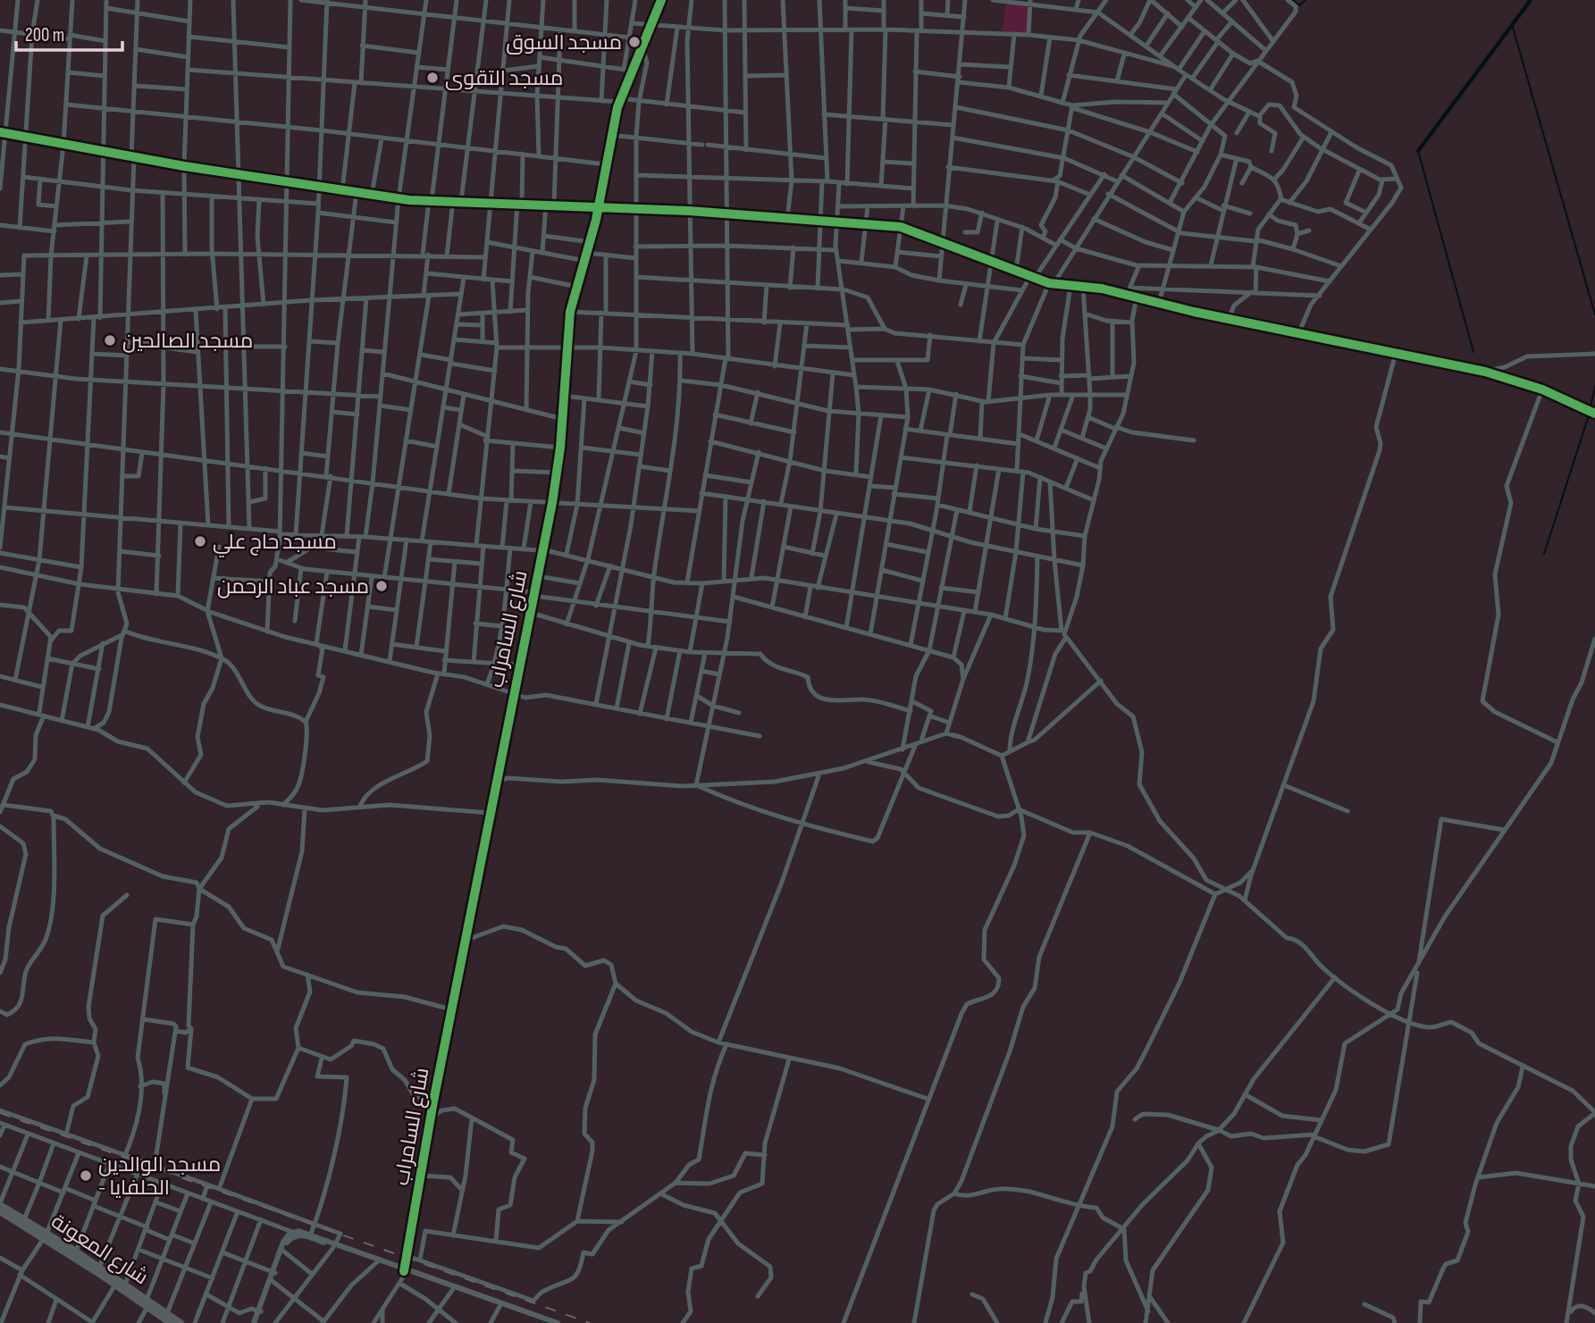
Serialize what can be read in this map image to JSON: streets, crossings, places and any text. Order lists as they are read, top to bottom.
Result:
{
  "streets": {
    "highway": ["شارع المعونة"],
    "street": ["شارع السامراب"]
  },
  "places": [
    "مسجد السوق",
    "مسجد التقوى",
    "مسجد الصالحين",
    "مسجد حاج علي",
    "مسجد عباد الرحمن",
    "مسجد الوالدين - الحلفايا"
  ],
  "scale_bar": "200 m"
}
